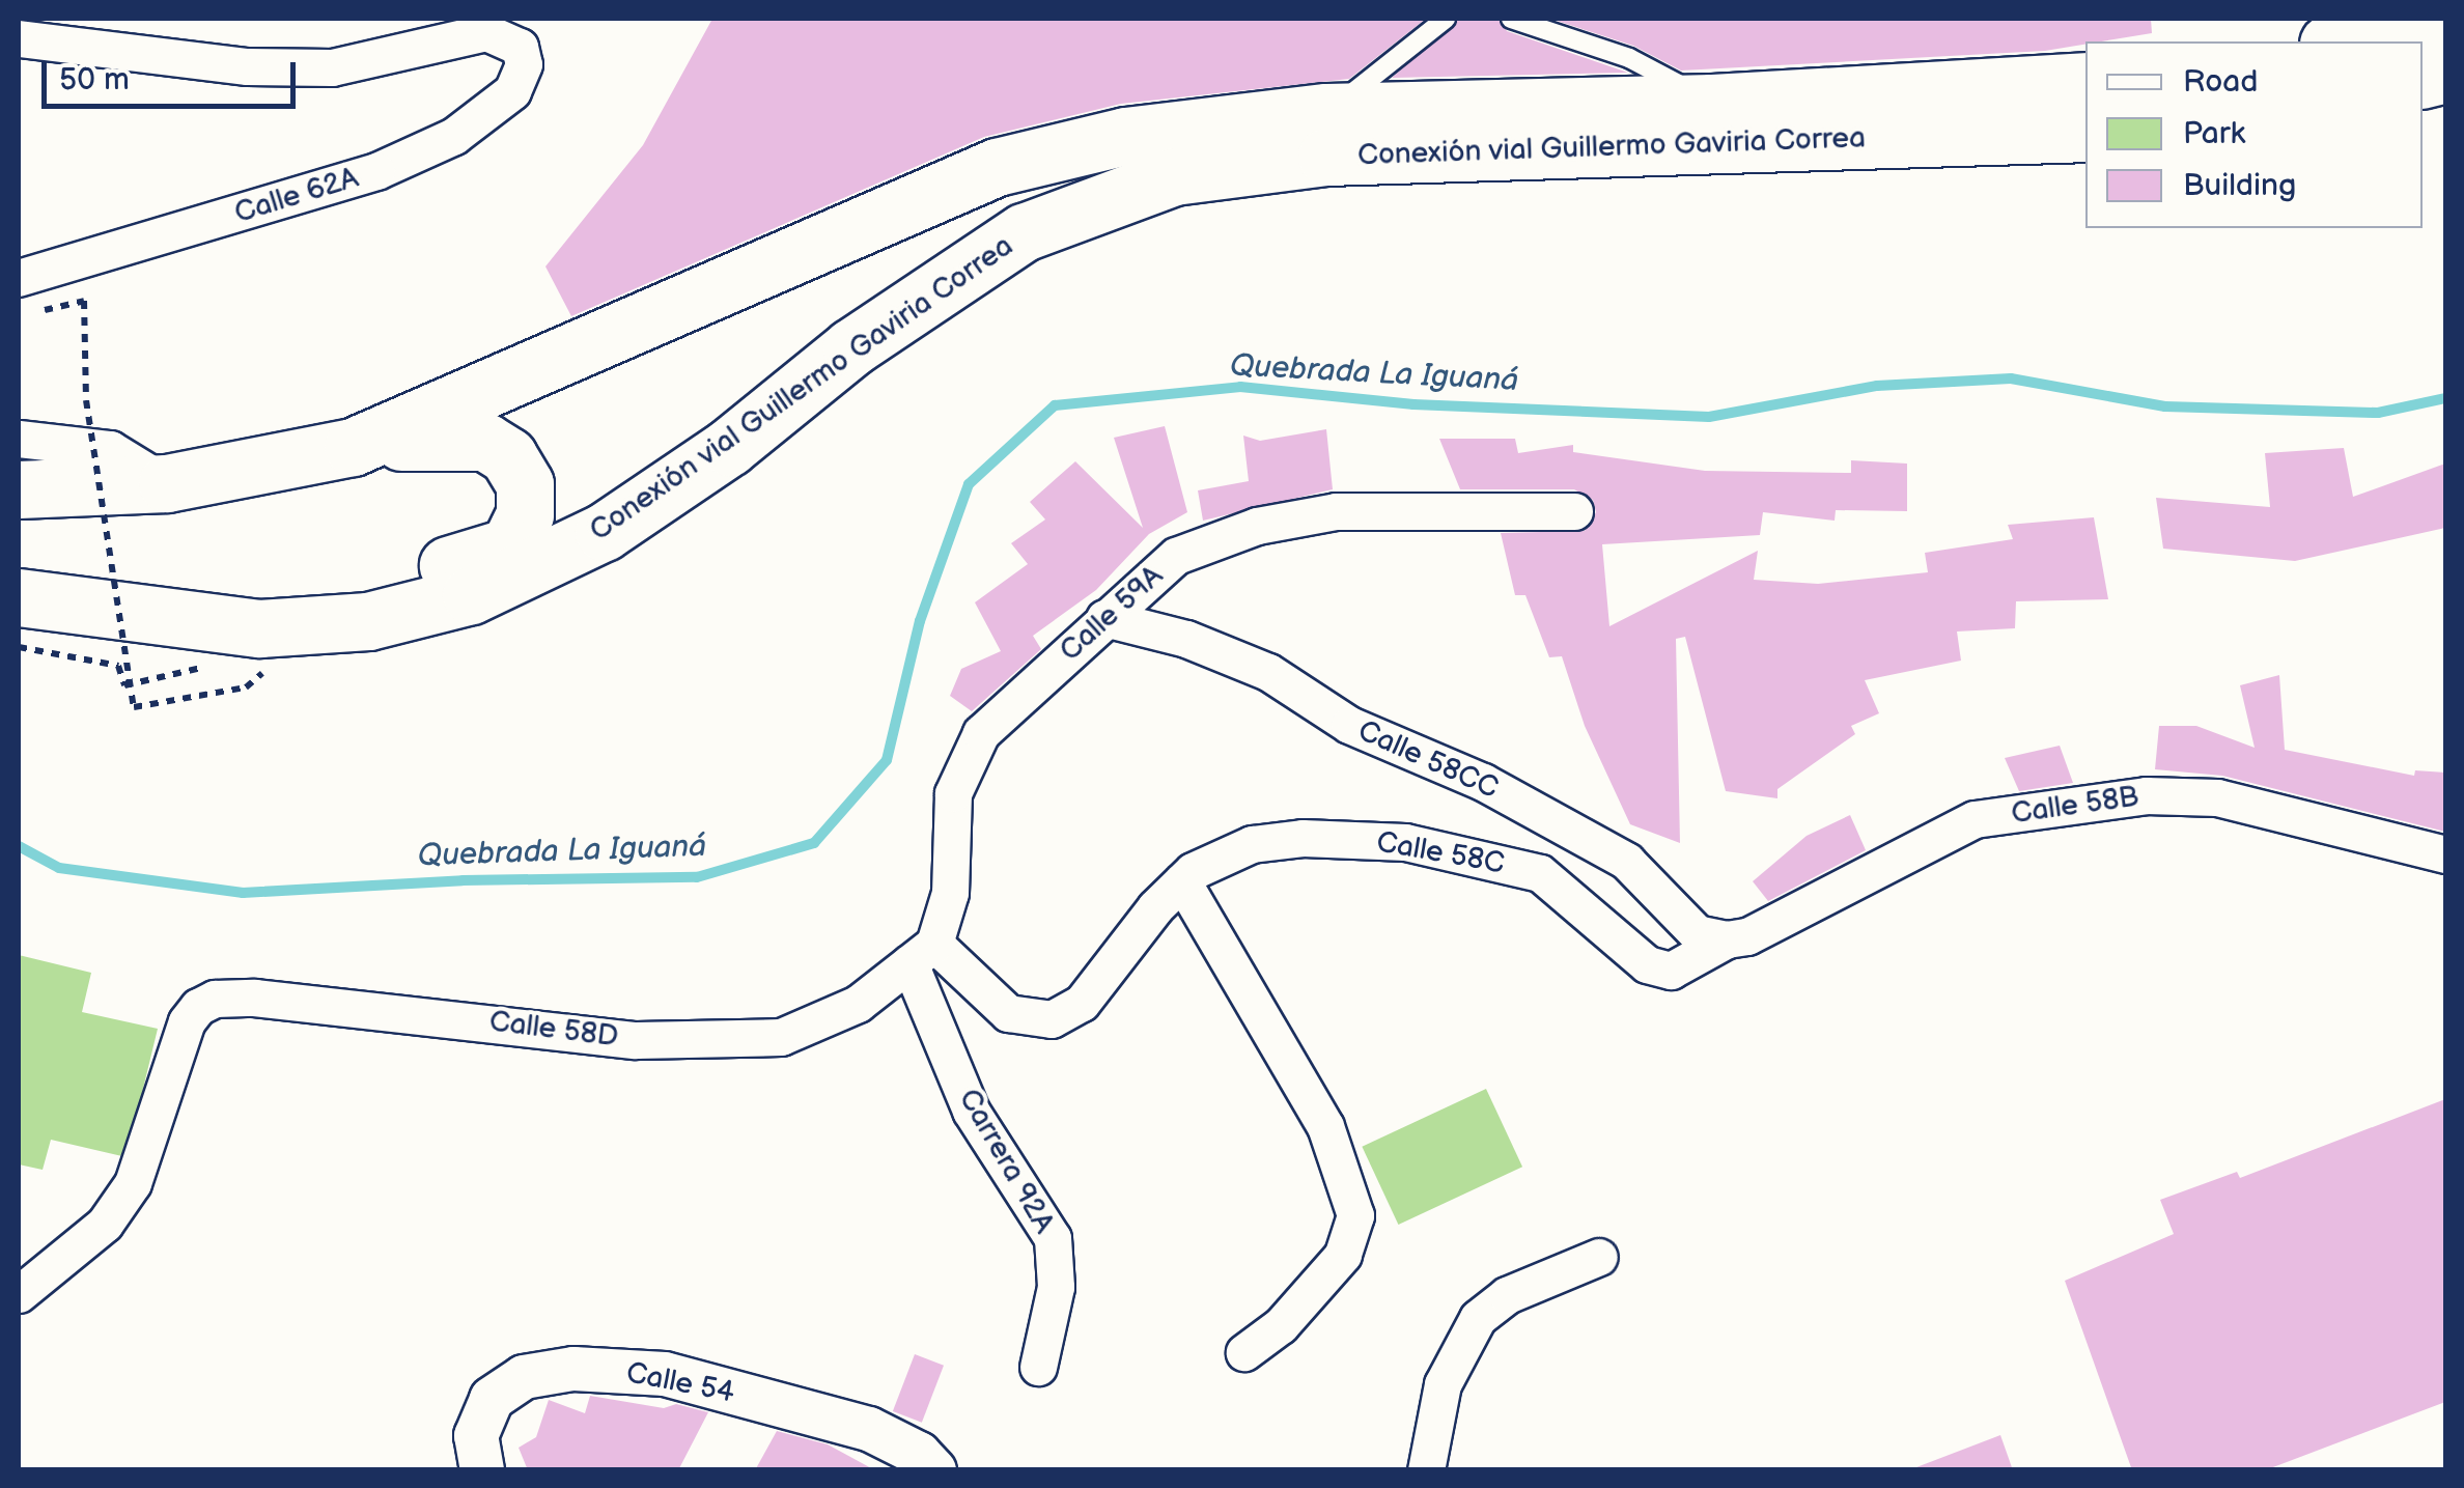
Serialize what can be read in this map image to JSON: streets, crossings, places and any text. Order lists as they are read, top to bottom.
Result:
{
  "streets": {
    "highway": ["Conexión vial Guillermo Gaviria Correa"],
    "street": [
      "Calle 62A",
      "Calle 59A",
      "Calle 58CC",
      "Calle 58B",
      "Calle 58C",
      "Calle 58D",
      "Carrera 92A",
      "Calle 54"
    ]
  },
  "crossings": [
    ["Calle 59A", "Calle 58CC"],
    ["Calle 59A", "Calle 58C"],
    ["Calle 59A", "Calle 58D"],
    ["Calle 59A", "Carrera 92A"],
    ["Calle 58CC", "Calle 58B"],
    ["Calle 58CC", "Calle 58C"],
    ["Calle 58B", "Calle 58C"],
    ["Calle 58C", "Calle 58D"],
    ["Calle 58C", "Carrera 92A"],
    ["Calle 58D", "Carrera 92A"]
  ],
  "water": ["Quebrada La Iguaná"],
  "legend": ["Road", "Park", "Building"],
  "scale_bar": "50 m"
}
